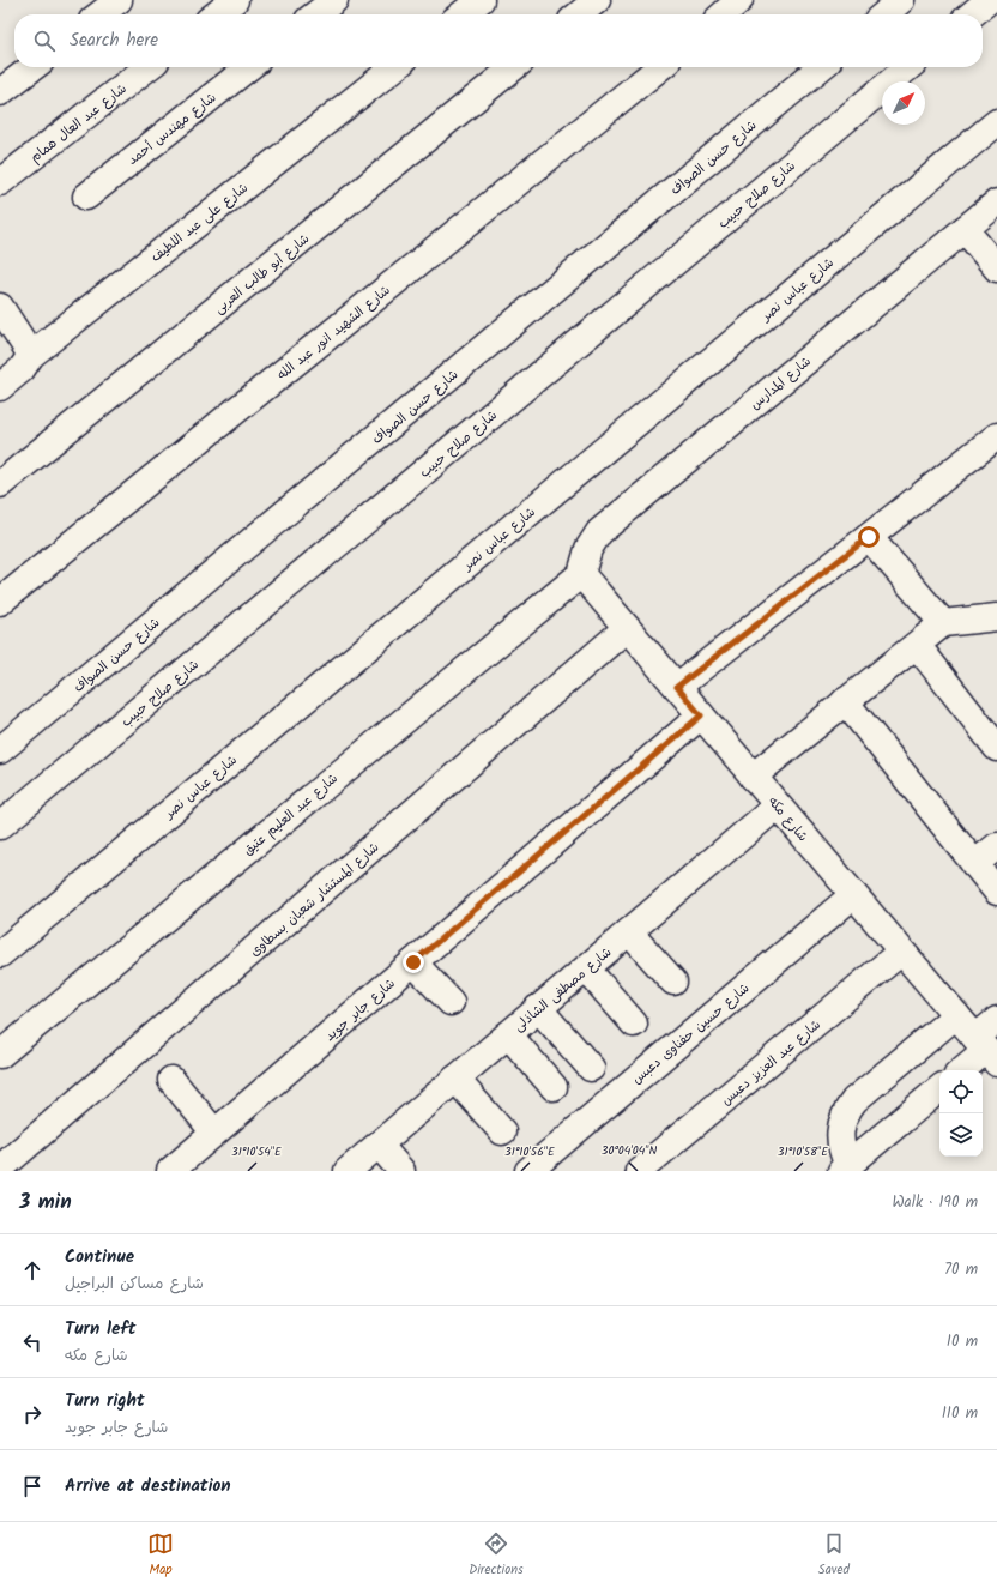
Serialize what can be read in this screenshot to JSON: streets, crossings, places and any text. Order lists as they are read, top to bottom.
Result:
{
  "streets": {
    "street": [
      "شارع عبد العال همام",
      "شارع مهندس أحمد",
      "شارع حسن الصواف",
      "شارع صلاح حبيب",
      "شارع على عبد اللطيف",
      "شارع أبو طالب العربى",
      "شارع عباس نصر",
      "شارع الشهيد انور عبد الله",
      "شارع المدارس",
      "شارع عبد العليم عتيق",
      "شارع مكه",
      "شارع المستشار شعبان بسطاوى",
      "شارع مصطفى الشاذلى",
      "شارع جابر جويد",
      "شارع حسين حفناوى دعبس",
      "شارع عبد العزيز دعبس"
    ]
  },
  "crossings": [
    ["شارع المدارس", "شارع عبد العليم عتيق"],
    ["شارع المدارس", "شارع مكه"],
    ["شارع عبد العليم عتيق", "شارع مكه"],
    ["شارع مكه", "شارع المستشار شعبان بسطاوى"],
    ["شارع مكه", "شارع مصطفى الشاذلى"],
    ["شارع مكه", "شارع جابر جويد"],
    ["شارع مكه", "شارع حسين حفناوى دعبس"],
    ["شارع مكه", "شارع عبد العزيز دعبس"]
  ],
  "north": "top right",
  "page": {
    "search": "Search here",
    "heading": ["3 min", "Walk · 190 m"],
    "list": [
      ["Continue", "شارع مساكن البراجيل", "70 m"],
      ["Turn left", "شارع مكه", "10 m"],
      ["Turn right", "شارع جابر جويد", "110 m"],
      "Arrive at destination"
    ],
    "nav": ["Map", "Directions", "Saved"]
  },
  "coordinates": [
    "30°04'04\"N",
    "31°10'54\"E",
    "31°10'56\"E",
    "31°10'58\"E"
  ]
}
